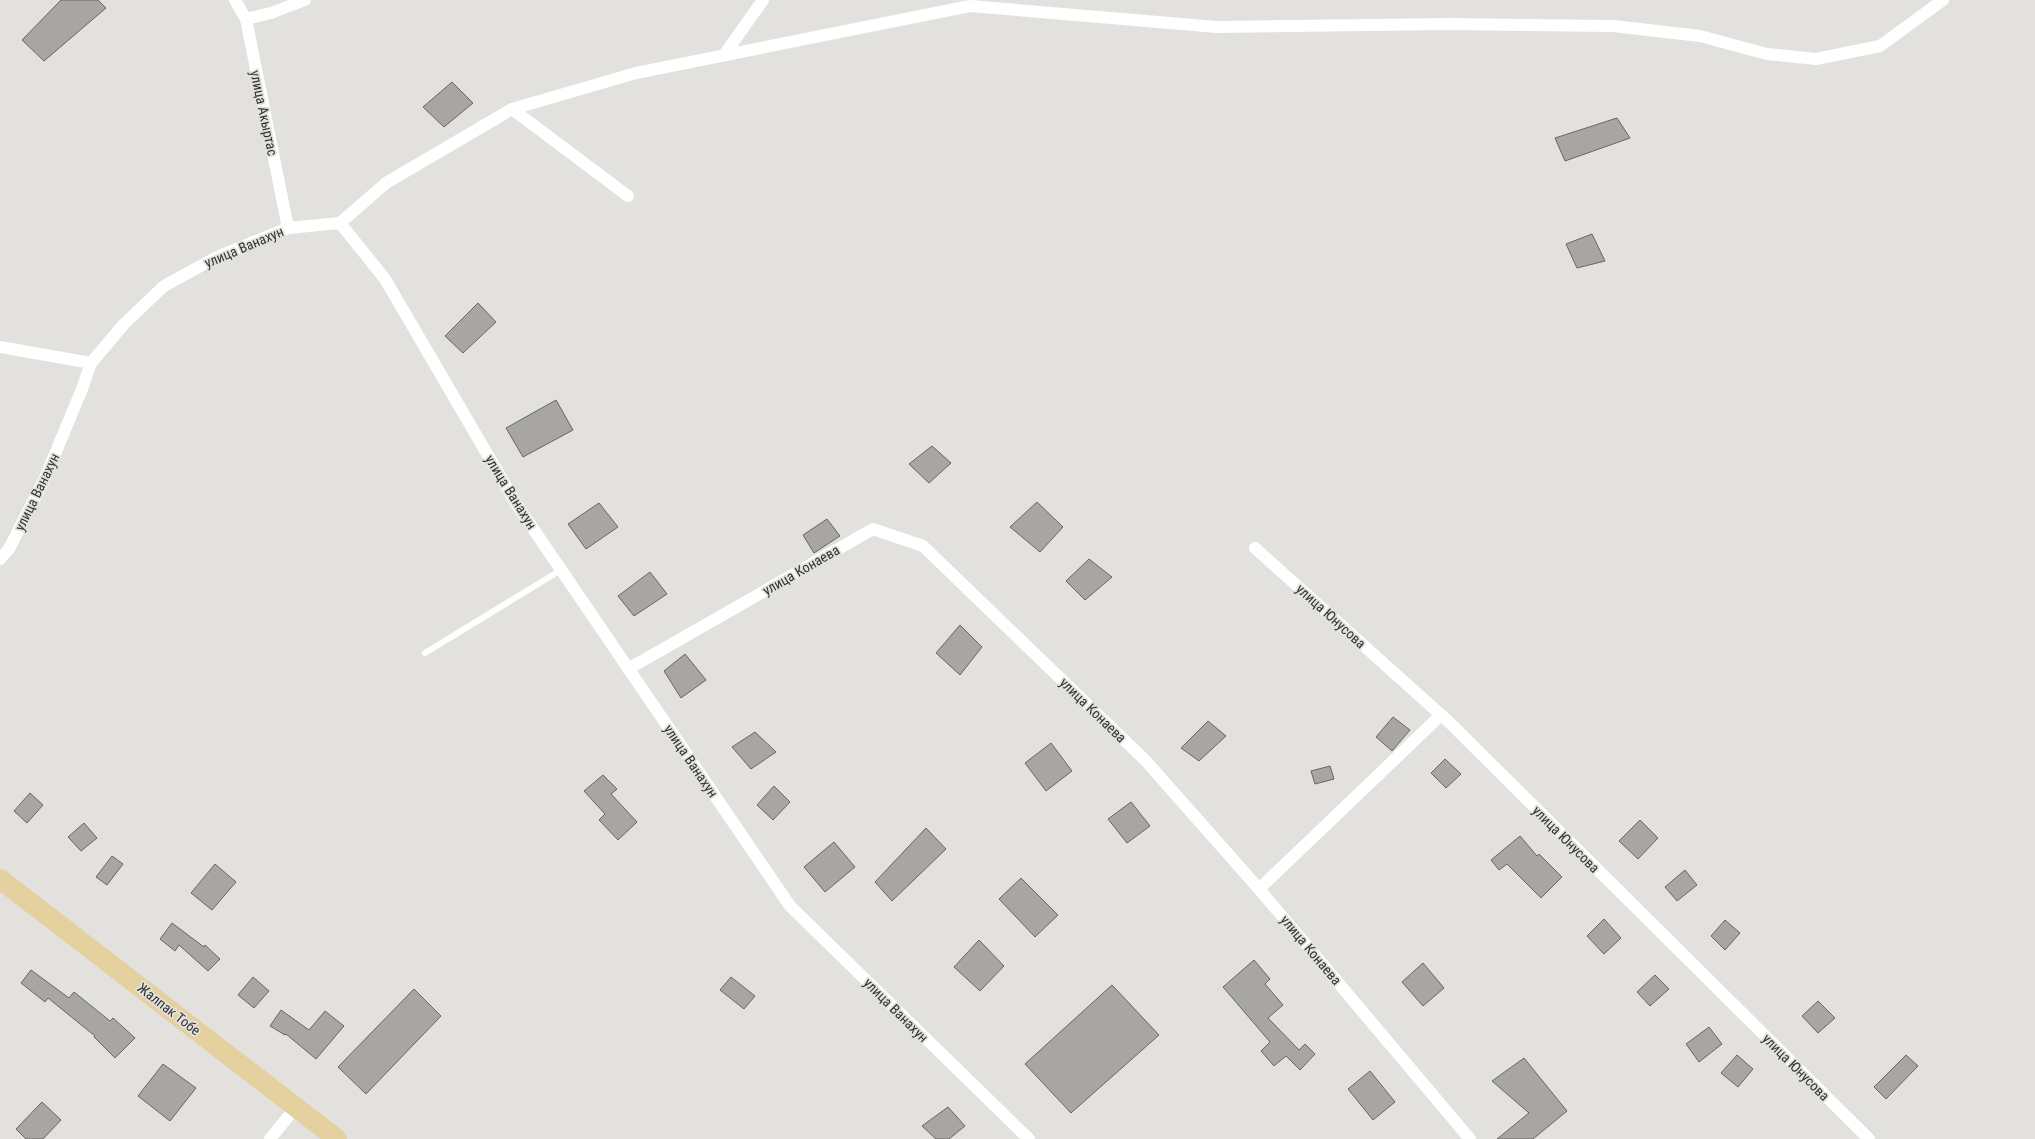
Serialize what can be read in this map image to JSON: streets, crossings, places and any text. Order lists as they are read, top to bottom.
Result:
{
  "streets": {
    "main road": ["Жалпак Тобе"],
    "street": [
      "улица Акыртас",
      "улица Ванахун",
      "улица Конаева",
      "улица Юнусова"
    ]
  },
  "crossings": [
    ["улица Акыртас", "улица Ванахун"],
    ["улица Ванахун", "улица Конаева"]
  ]
}
